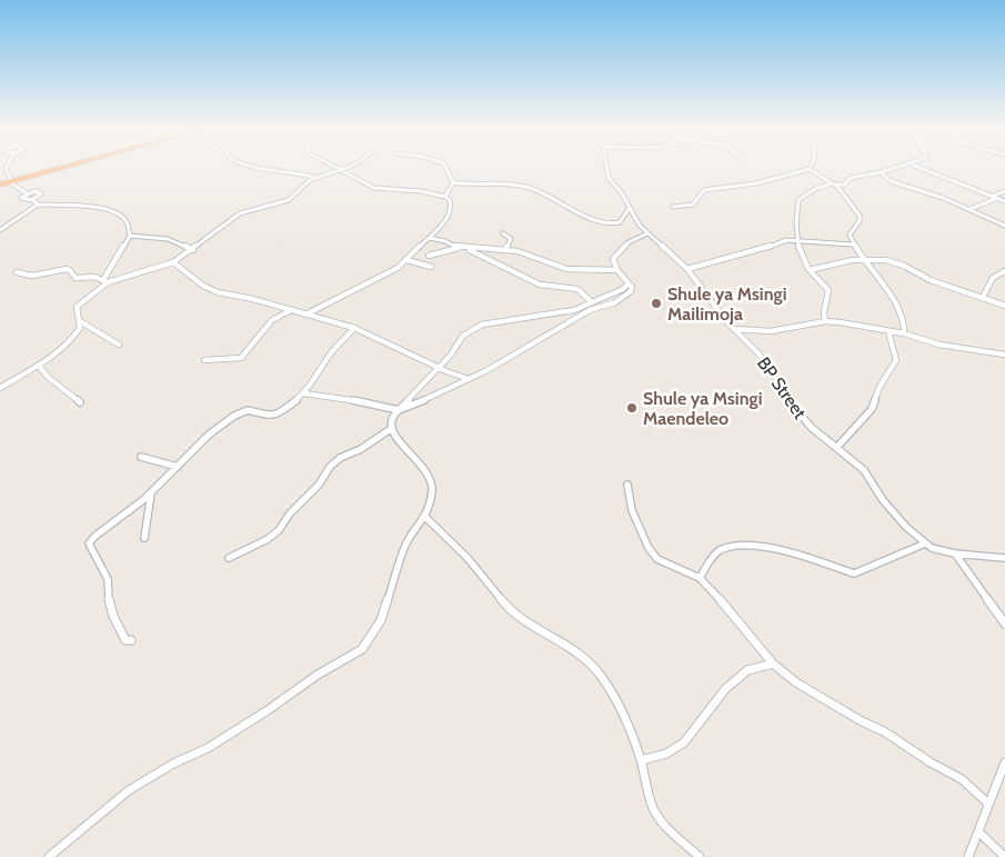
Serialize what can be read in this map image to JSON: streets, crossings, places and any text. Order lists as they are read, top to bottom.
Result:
{
  "streets": {
    "street": ["BP Street"]
  },
  "places": ["Shule ya Msingi Mailimoja", "Shule ya Msingi Maendeleo"]
}
